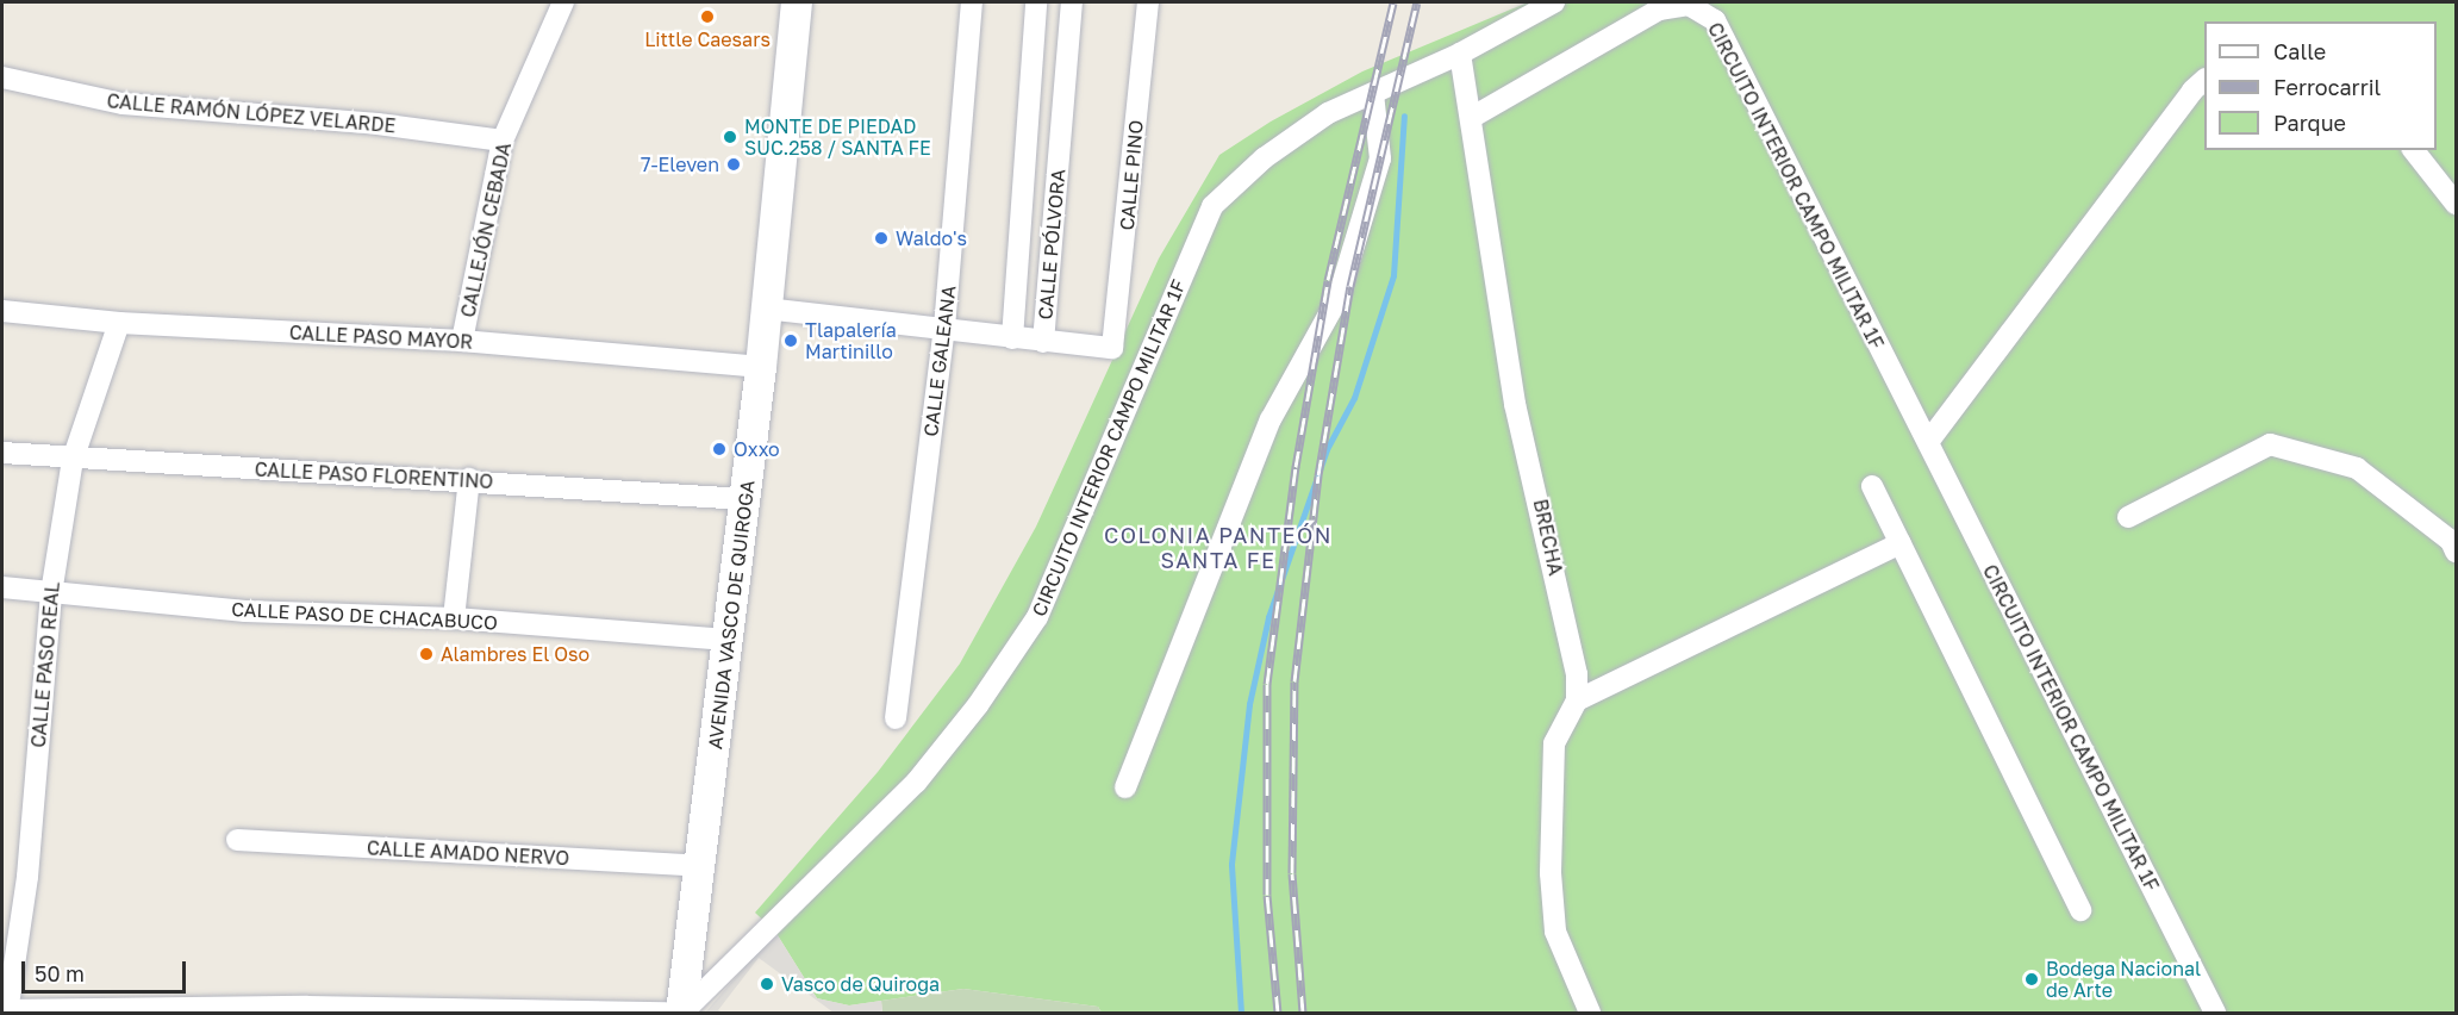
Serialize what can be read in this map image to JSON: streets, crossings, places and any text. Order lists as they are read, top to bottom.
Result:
{
  "streets": {
    "main road": ["AVENIDA VASCO DE QUIROGA"],
    "street": [
      "CALLE RAMÓN LÓPEZ VELARDE",
      "CALLE PINO",
      "CIRCUITO INTERIOR CAMPO MILITAR 1F",
      "CALLEJÓN CEBADA",
      "CALLE PÓLVORA",
      "CALLE PASO MAYOR",
      "CALLE GALEANA",
      "CALLE PASO FLORENTINO",
      "BRECHA",
      "CALLE PASO DE CHACABUCO",
      "CALLE PASO REAL",
      "CALLE AMADO NERVO"
    ]
  },
  "crossings": [
    ["CALLE RAMÓN LÓPEZ VELARDE", "CALLEJÓN CEBADA"],
    ["CALLE PINO", "CALLE PÓLVORA"],
    ["CIRCUITO INTERIOR CAMPO MILITAR 1F", "BRECHA"],
    ["CIRCUITO INTERIOR CAMPO MILITAR 1F", "AVENIDA VASCO DE QUIROGA"],
    ["CALLEJÓN CEBADA", "CALLE PASO MAYOR"],
    ["CALLE PASO MAYOR", "AVENIDA VASCO DE QUIROGA"],
    ["CALLE PASO MAYOR", "CALLE PASO REAL"],
    ["CALLE PASO FLORENTINO", "AVENIDA VASCO DE QUIROGA"],
    ["CALLE PASO FLORENTINO", "CALLE PASO REAL"],
    ["AVENIDA VASCO DE QUIROGA", "CALLE PASO DE CHACABUCO"],
    ["AVENIDA VASCO DE QUIROGA", "CALLE AMADO NERVO"],
    ["CALLE PASO DE CHACABUCO", "CALLE PASO REAL"]
  ],
  "districts": ["COLONIA PANTEÓN SANTA FE"],
  "places": [
    "Little Caesars",
    "MONTE DE PIEDAD SUC.258 / SANTA FE",
    "7-Eleven",
    "Waldo's",
    "Tlapalería Martinillo",
    "Oxxo",
    "Alambres El Oso",
    "Bodega Nacional de Arte",
    "Vasco de Quiroga"
  ],
  "legend": ["Calle", "Ferrocarril", "Parque"],
  "scale_bar": "50 m"
}
